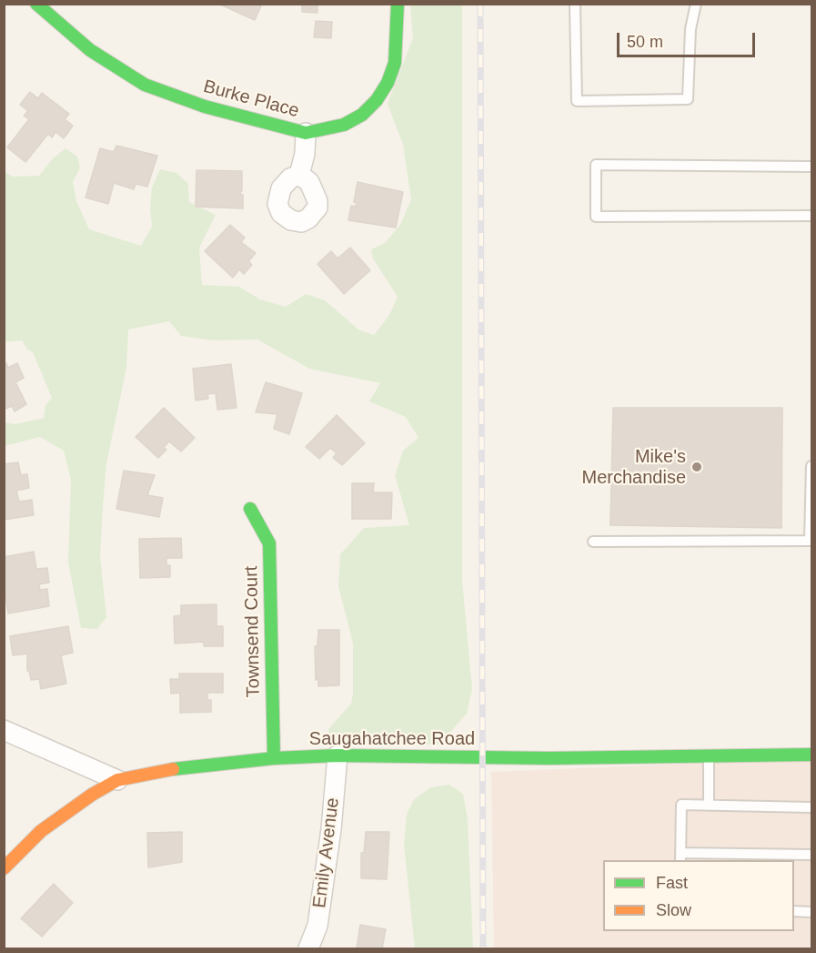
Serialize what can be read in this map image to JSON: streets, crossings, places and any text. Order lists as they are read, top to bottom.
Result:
{
  "streets": {
    "street": [
      "Burke Place",
      "Townsend Court",
      "Saugahatchee Road",
      "Emily Avenue"
    ]
  },
  "crossings": [
    ["Townsend Court", "Saugahatchee Road"],
    ["Saugahatchee Road", "Emily Avenue"]
  ],
  "places": ["Mike's Merchandise"],
  "legend": ["Fast", "Slow"],
  "scale_bar": "50 m"
}
